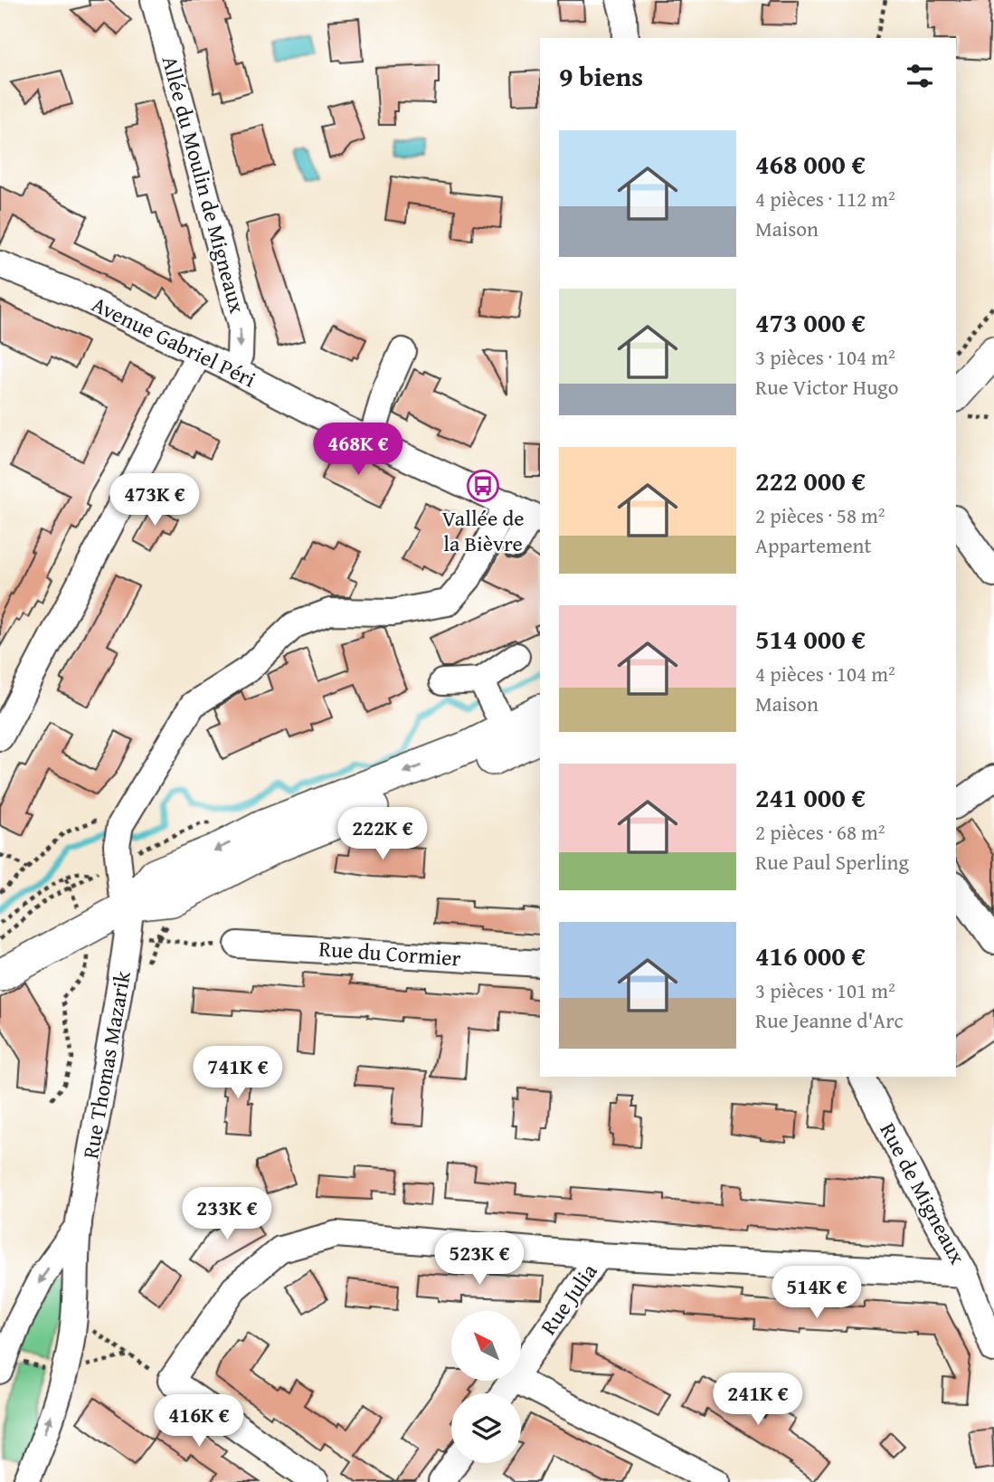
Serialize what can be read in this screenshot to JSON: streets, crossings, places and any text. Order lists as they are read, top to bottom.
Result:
{
  "streets": {
    "street": [
      "Allée du Moulin de Migneaux",
      "Avenue Gabriel Péri",
      "Rue du Cormier",
      "Rue Thomas Mazarik",
      "Rue de Migneaux",
      "Rue Julia"
    ]
  },
  "crossings": [
    ["Allée du Moulin de Migneaux", "Avenue Gabriel Péri"]
  ],
  "one_way": ["Allée du Moulin de Migneaux"],
  "places": {
    "bus stop": ["Vallée de la Bièvre"]
  },
  "north": "top left",
  "page": {
    "heading": "9 biens",
    "list": [
      {
        "name": "468 000 €",
        "note": "4 pièces · 112 m² · Maison"
      },
      {
        "name": "473 000 €",
        "note": "3 pièces · 104 m² · Rue Victor Hugo"
      },
      {
        "name": "222 000 €",
        "note": "2 pièces · 58 m² · Appartement"
      },
      {
        "name": "514 000 €",
        "note": "4 pièces · 104 m² · Maison"
      },
      {
        "name": "241 000 €",
        "note": "2 pièces · 68 m² · Rue Paul Sperling"
      },
      {
        "name": "416 000 €",
        "note": "3 pièces · 101 m² · Rue Jeanne d'Arc"
      }
    ],
    "price": [
      "468K €",
      "473K €",
      "222K €",
      "741K €",
      "233K €",
      "523K €",
      "514K €",
      "241K €",
      "416K €"
    ]
  }
}
